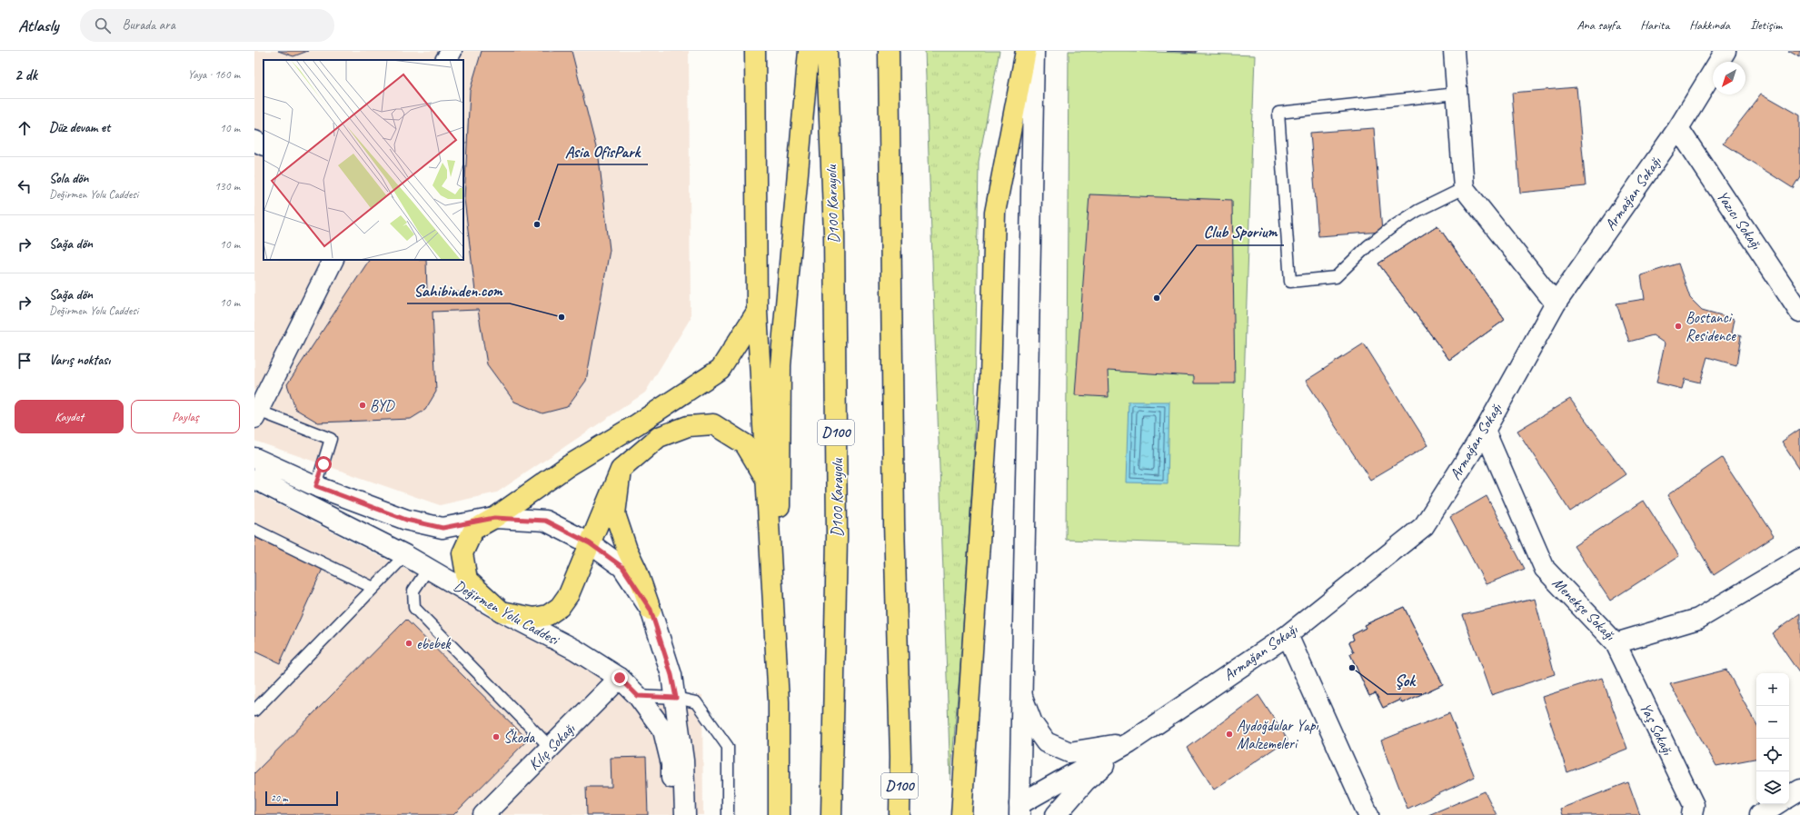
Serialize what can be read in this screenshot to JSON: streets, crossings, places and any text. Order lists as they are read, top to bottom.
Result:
{
  "streets": {
    "highway": ["D100 Karayolu", "D100"],
    "street": [
      "Armağan Sokağı",
      "Yazıcı Sokağı",
      "Menekşe Sokağı",
      "Değirmen Yolu Caddesi",
      "Yaş Sokağı",
      "Kılıç Sokağı"
    ]
  },
  "crossings": [
    ["Armağan Sokağı", "Yazıcı Sokağı"],
    ["Armağan Sokağı", "Menekşe Sokağı"],
    ["Menekşe Sokağı", "Yaş Sokağı"],
    ["Değirmen Yolu Caddesi", "Kılıç Sokağı"]
  ],
  "places": [
    "Asia OfisPark",
    "Club Sporium",
    "Sahibinden.com",
    "Bostanci Residence",
    "BYD",
    "ebebek",
    "Şok",
    "Aydoğdular Yapı Malzemeleri",
    "Škoda"
  ],
  "scale_bar": "20 m",
  "north": "bottom left",
  "page": {
    "header": "Atlasly",
    "search": "Burada ara",
    "nav": [
      "Ana sayfa",
      "Harita",
      "Hakkında",
      "İletişim"
    ],
    "heading": ["2 dk", "Yaya · 160 m"],
    "list": [
      ["Düz devam et", "10 m"],
      ["Sola dön", "Değirmen Yolu Caddesi", "130 m"],
      ["Sağa dön", "10 m"],
      ["Sağa dön", "Değirmen Yolu Caddesi", "10 m"],
      "Varış noktası"
    ],
    "buttons": ["Kaydet", "Paylaş"],
    "map_buttons": ["+", "−"],
    "scale": "20 m"
  }
}
